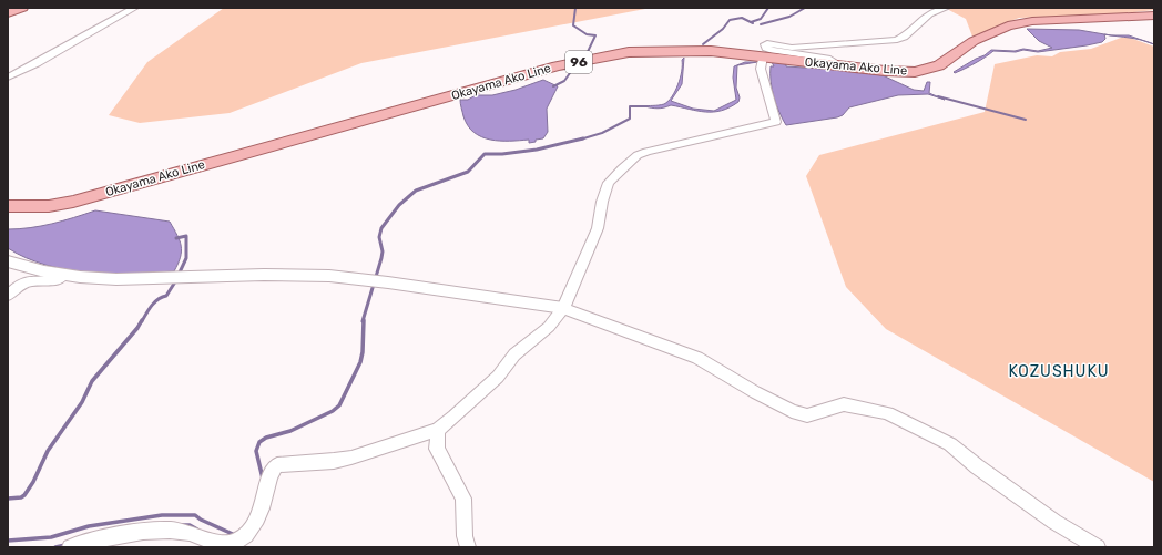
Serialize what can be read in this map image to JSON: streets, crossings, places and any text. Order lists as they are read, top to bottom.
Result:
{
  "streets": {
    "main road": ["96", "Okayama Ako Line"]
  },
  "districts": ["KOZUSHUKU"]
}
